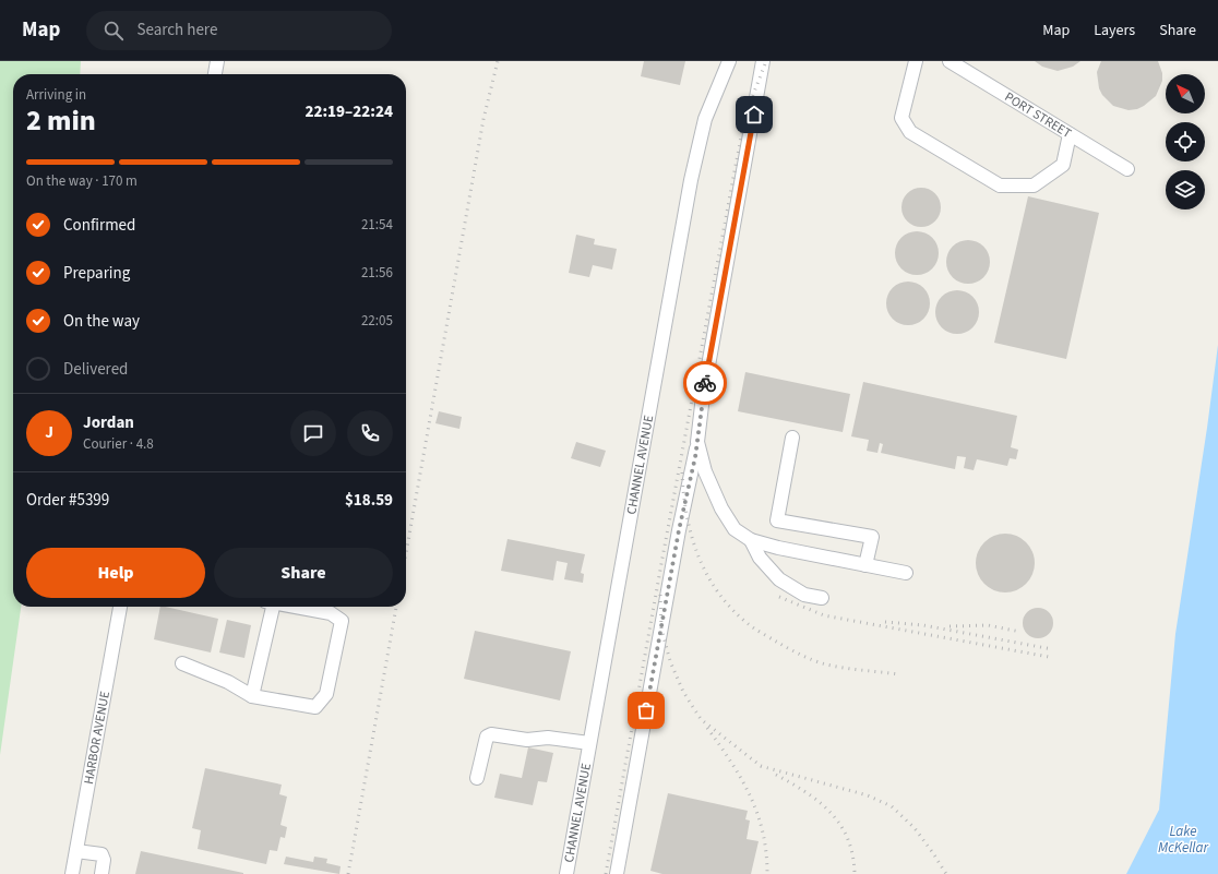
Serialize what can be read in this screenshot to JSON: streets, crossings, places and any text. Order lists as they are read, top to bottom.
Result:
{
  "streets": {
    "street": ["PORT STREET", "CHANNEL AVENUE", "HARBOR AVENUE"]
  },
  "water": ["Lake McKellar"],
  "north": "top left",
  "page": {
    "header": "Map",
    "search": "Search here",
    "nav": ["Map", "Layers", "Share"],
    "heading": ["2 min", "Arriving in", "22:19–22:24"],
    "panel": [
      "Jordan",
      "Courier · 4.8",
      "Order #5399",
      "$18.59"
    ],
    "bar": "On the way · 170 m",
    "list": [
      ["Confirmed", "21:54"],
      ["Preparing", "21:56"],
      ["On the way", "22:05"],
      "Delivered"
    ],
    "round": "J",
    "buttons": ["Help", "Share"]
  }
}
